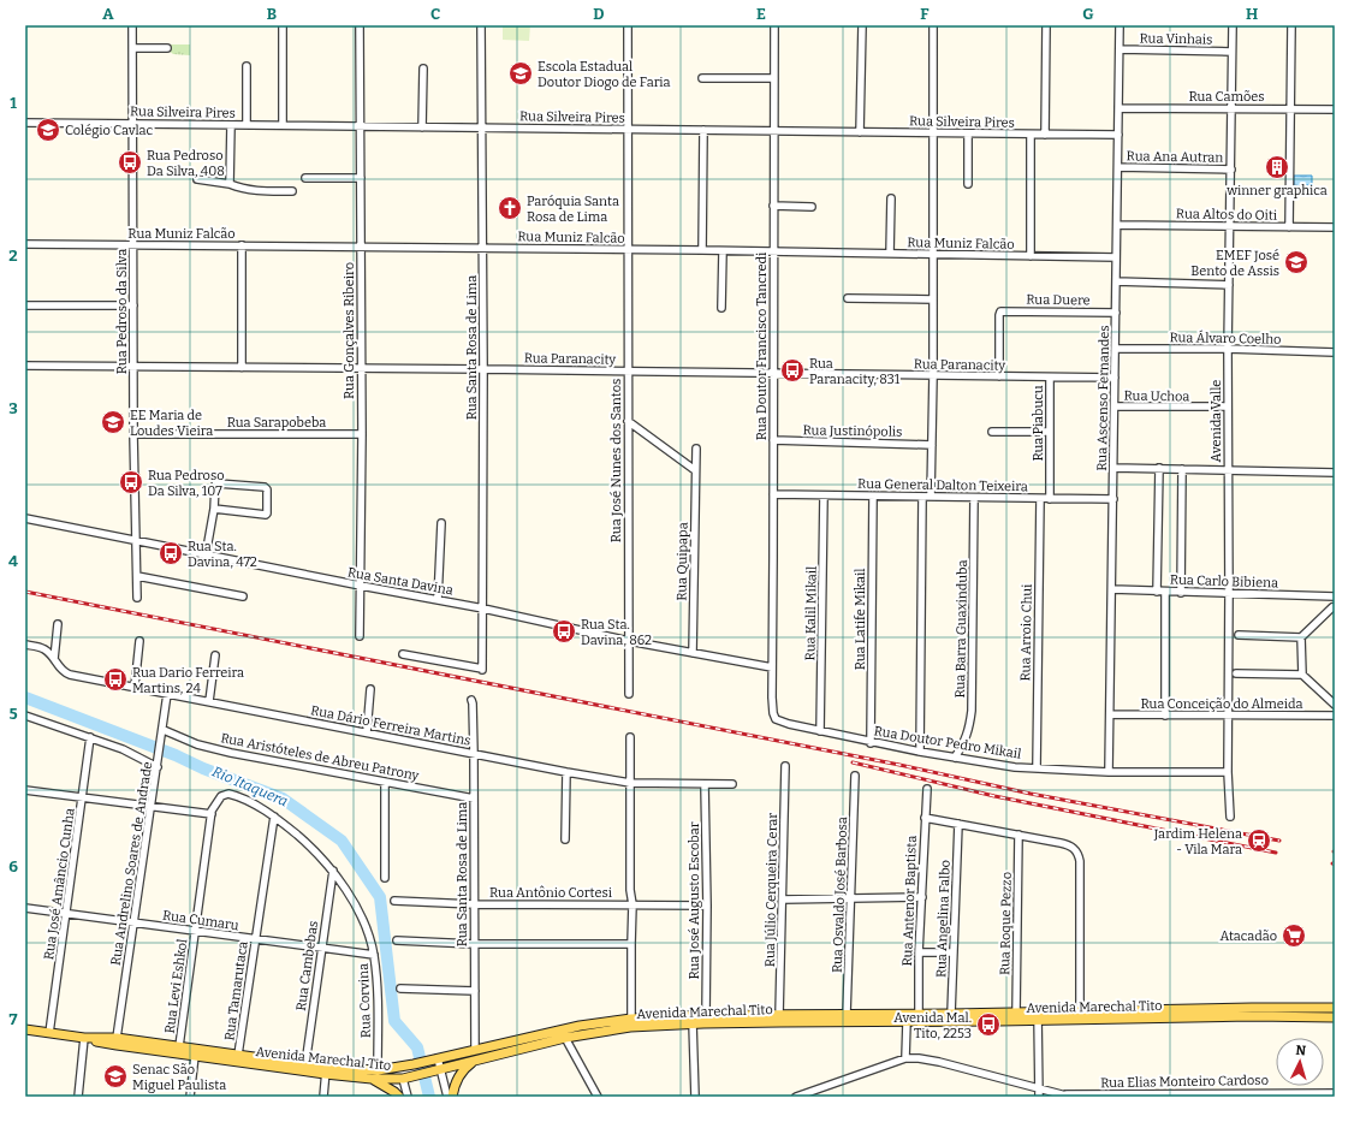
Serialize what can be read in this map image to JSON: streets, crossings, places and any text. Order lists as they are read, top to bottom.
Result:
{
  "streets": {
    "main road": ["Avenida Marechal Tito"],
    "street": [
      "Rua Vinhais",
      "Rua Camões",
      "Rua Silveira Pires",
      "Rua Ana Autran",
      "Rua Altos do Oiti",
      "Rua Muniz Falcão",
      "Rua Duere",
      "Rua Pedroso da Silva",
      "Rua Gonçalves Ribeiro",
      "Rua Álvaro Coelho",
      "Rua Doutor Francisco Tancredi",
      "Rua Santa Rosa de Lima",
      "Rua Paranacity",
      "Rua Uchoa",
      "Rua Ascenso Fernandes",
      "Avenida Valle",
      "Rua Sarapobeba",
      "Rua Piabucu",
      "Rua Justinópolis",
      "Rua José Nunes dos Santos",
      "Rua General Dalton Teixeira",
      "Rua Quipapa",
      "Rua Santa Davina",
      "Rua Carlo Bibiena",
      "Rua Kalil Mikail",
      "Rua Latife Mikail",
      "Rua Barra Guaxinduba",
      "Rua Arroio Chui",
      "Rua Conceição do Almeida",
      "Rua Dário Ferreira Martins",
      "Rua Doutor Pedro Mikail",
      "Rua Aristóteles de Abreu Patrony",
      "Rua Andrelino Soares de Andrade",
      "Rua José Amâncio Cunha",
      "Rua Júlio Cerqueira Cerar",
      "Rua Antônio Cortesi",
      "Rua Osvaldo José Barbosa",
      "Rua José Augusto Escobar",
      "Rua Antenor Baptista",
      "Rua Angelina Falbo",
      "Rua Cumaru",
      "Rua Roque Pezzo",
      "Rua Cambebas",
      "Rua Levi Eshkol",
      "Rua Tamarutaca",
      "Rua Corvina",
      "Rua Elias Monteiro Cardoso"
    ]
  },
  "crossings": [
    ["Rua Vinhais", "Rua Ascenso Fernandes"],
    ["Rua Vinhais", "Avenida Valle"],
    ["Rua Camões", "Rua Ascenso Fernandes"],
    ["Rua Camões", "Avenida Valle"],
    ["Rua Silveira Pires", "Rua Pedroso da Silva"],
    ["Rua Silveira Pires", "Rua Gonçalves Ribeiro"],
    ["Rua Silveira Pires", "Rua Doutor Francisco Tancredi"],
    ["Rua Silveira Pires", "Rua Santa Rosa de Lima"],
    ["Rua Silveira Pires", "Rua Ascenso Fernandes"],
    ["Rua Silveira Pires", "Rua José Nunes dos Santos"],
    ["Rua Ana Autran", "Rua Ascenso Fernandes"],
    ["Rua Ana Autran", "Avenida Valle"],
    ["Rua Altos do Oiti", "Rua Ascenso Fernandes"],
    ["Rua Altos do Oiti", "Avenida Valle"],
    ["Rua Muniz Falcão", "Rua Pedroso da Silva"],
    ["Rua Muniz Falcão", "Rua Gonçalves Ribeiro"],
    ["Rua Muniz Falcão", "Rua Doutor Francisco Tancredi"],
    ["Rua Muniz Falcão", "Rua Santa Rosa de Lima"],
    ["Rua Muniz Falcão", "Rua Ascenso Fernandes"],
    ["Rua Muniz Falcão", "Rua José Nunes dos Santos"],
    ["Rua Duere", "Rua Paranacity"],
    ["Rua Duere", "Rua Ascenso Fernandes"],
    ["Rua Pedroso da Silva", "Rua Paranacity"],
    ["Rua Pedroso da Silva", "Rua Sarapobeba"],
    ["Rua Pedroso da Silva", "Rua Santa Davina"],
    ["Rua Gonçalves Ribeiro", "Rua Paranacity"],
    ["Rua Gonçalves Ribeiro", "Rua Sarapobeba"],
    ["Rua Gonçalves Ribeiro", "Rua Santa Davina"],
    ["Rua Álvaro Coelho", "Rua Ascenso Fernandes"],
    ["Rua Álvaro Coelho", "Avenida Valle"],
    ["Rua Doutor Francisco Tancredi", "Rua Paranacity"],
    ["Rua Doutor Francisco Tancredi", "Rua Justinópolis"],
    ["Rua Doutor Francisco Tancredi", "Rua General Dalton Teixeira"],
    ["Rua Doutor Francisco Tancredi", "Rua Santa Davina"],
    ["Rua Doutor Francisco Tancredi", "Rua Doutor Pedro Mikail"],
    ["Rua Santa Rosa de Lima", "Rua Paranacity"],
    ["Rua Santa Rosa de Lima", "Rua Santa Davina"],
    ["Rua Santa Rosa de Lima", "Rua Dário Ferreira Martins"],
    ["Rua Santa Rosa de Lima", "Rua Aristóteles de Abreu Patrony"],
    ["Rua Santa Rosa de Lima", "Rua Antônio Cortesi"],
    ["Rua Santa Rosa de Lima", "Avenida Marechal Tito"],
    ["Rua Paranacity", "Rua Ascenso Fernandes"],
    ["Rua Paranacity", "Rua Piabucu"],
    ["Rua Paranacity", "Rua José Nunes dos Santos"],
    ["Rua Uchoa", "Rua Ascenso Fernandes"],
    ["Rua Uchoa", "Avenida Valle"],
    ["Rua Ascenso Fernandes", "Rua General Dalton Teixeira"],
    ["Rua Ascenso Fernandes", "Rua Carlo Bibiena"],
    ["Rua Ascenso Fernandes", "Rua Conceição do Almeida"],
    ["Rua Ascenso Fernandes", "Rua Doutor Pedro Mikail"],
    ["Avenida Valle", "Rua Carlo Bibiena"],
    ["Avenida Valle", "Rua Conceição do Almeida"],
    ["Avenida Valle", "Rua Doutor Pedro Mikail"],
    ["Rua Piabucu", "Rua General Dalton Teixeira"],
    ["Rua José Nunes dos Santos", "Rua Santa Davina"],
    ["Rua General Dalton Teixeira", "Rua Kalil Mikail"],
    ["Rua General Dalton Teixeira", "Rua Latife Mikail"],
    ["Rua General Dalton Teixeira", "Rua Barra Guaxinduba"],
    ["Rua General Dalton Teixeira", "Rua Arroio Chui"],
    ["Rua Quipapa", "Rua Santa Davina"],
    ["Rua Santa Davina", "Rua Doutor Pedro Mikail"],
    ["Rua Kalil Mikail", "Rua Doutor Pedro Mikail"],
    ["Rua Latife Mikail", "Rua Doutor Pedro Mikail"],
    ["Rua Barra Guaxinduba", "Rua Doutor Pedro Mikail"],
    ["Rua Arroio Chui", "Rua Doutor Pedro Mikail"],
    ["Rua Dário Ferreira Martins", "Rua Andrelino Soares de Andrade"],
    ["Rua Dário Ferreira Martins", "Rua José Augusto Escobar"],
    ["Rua Aristóteles de Abreu Patrony", "Rua Andrelino Soares de Andrade"],
    ["Rua Andrelino Soares de Andrade", "Rua Cumaru"],
    ["Rua Andrelino Soares de Andrade", "Avenida Marechal Tito"],
    ["Rua José Amâncio Cunha", "Rua Cumaru"],
    ["Rua José Amâncio Cunha", "Avenida Marechal Tito"],
    ["Rua Júlio Cerqueira Cerar", "Avenida Marechal Tito"],
    ["Rua Antônio Cortesi", "Rua José Augusto Escobar"],
    ["Rua Osvaldo José Barbosa", "Avenida Marechal Tito"],
    ["Rua José Augusto Escobar", "Avenida Marechal Tito"],
    ["Rua Antenor Baptista", "Avenida Marechal Tito"],
    ["Rua Angelina Falbo", "Avenida Marechal Tito"],
    ["Rua Cumaru", "Rua Cambebas"],
    ["Rua Cumaru", "Rua Levi Eshkol"],
    ["Rua Cumaru", "Rua Tamarutaca"],
    ["Rua Cumaru", "Rua Corvina"],
    ["Rua Roque Pezzo", "Avenida Marechal Tito"],
    ["Rua Cambebas", "Rua Corvina"],
    ["Rua Cambebas", "Avenida Marechal Tito"],
    ["Rua Levi Eshkol", "Rua Corvina"],
    ["Rua Levi Eshkol", "Avenida Marechal Tito"],
    ["Rua Tamarutaca", "Rua Corvina"],
    ["Rua Tamarutaca", "Avenida Marechal Tito"],
    ["Rua Corvina", "Avenida Marechal Tito"]
  ],
  "water": ["Rio Itaquera"],
  "places": {
    "school or university": [
      "Escola Estadual Doutor Diogo de Faria",
      "Colégio Cavlac",
      "EMEF José Bento de Assis",
      "EE Maria de Loudes Vieira",
      "Senac São Miguel Paulista"
    ],
    "bus stop": [
      "Rua Pedroso Da Silva, 408",
      "Rua Paranacity, 831",
      "Rua Pedroso Da Silva, 107",
      "Rua Sta. Davina, 472",
      "Rua Sta. Davina, 862",
      "Rua Dario Ferreira Martins, 24",
      "Avenida Mal. Tito, 2253"
    ],
    "building": ["winner graphica"],
    "church": ["Paróquia Santa Rosa de Lima"],
    "station": ["Jardim Helena - Vila Mara"],
    "supermarket": ["Atacadão"]
  },
  "north": "top",
  "grid": {
    "columns": [
      "A",
      "B",
      "C",
      "D",
      "E",
      "F",
      "G",
      "H"
    ],
    "rows": [
      "1",
      "2",
      "3",
      "4",
      "5",
      "6",
      "7"
    ]
  }
}
